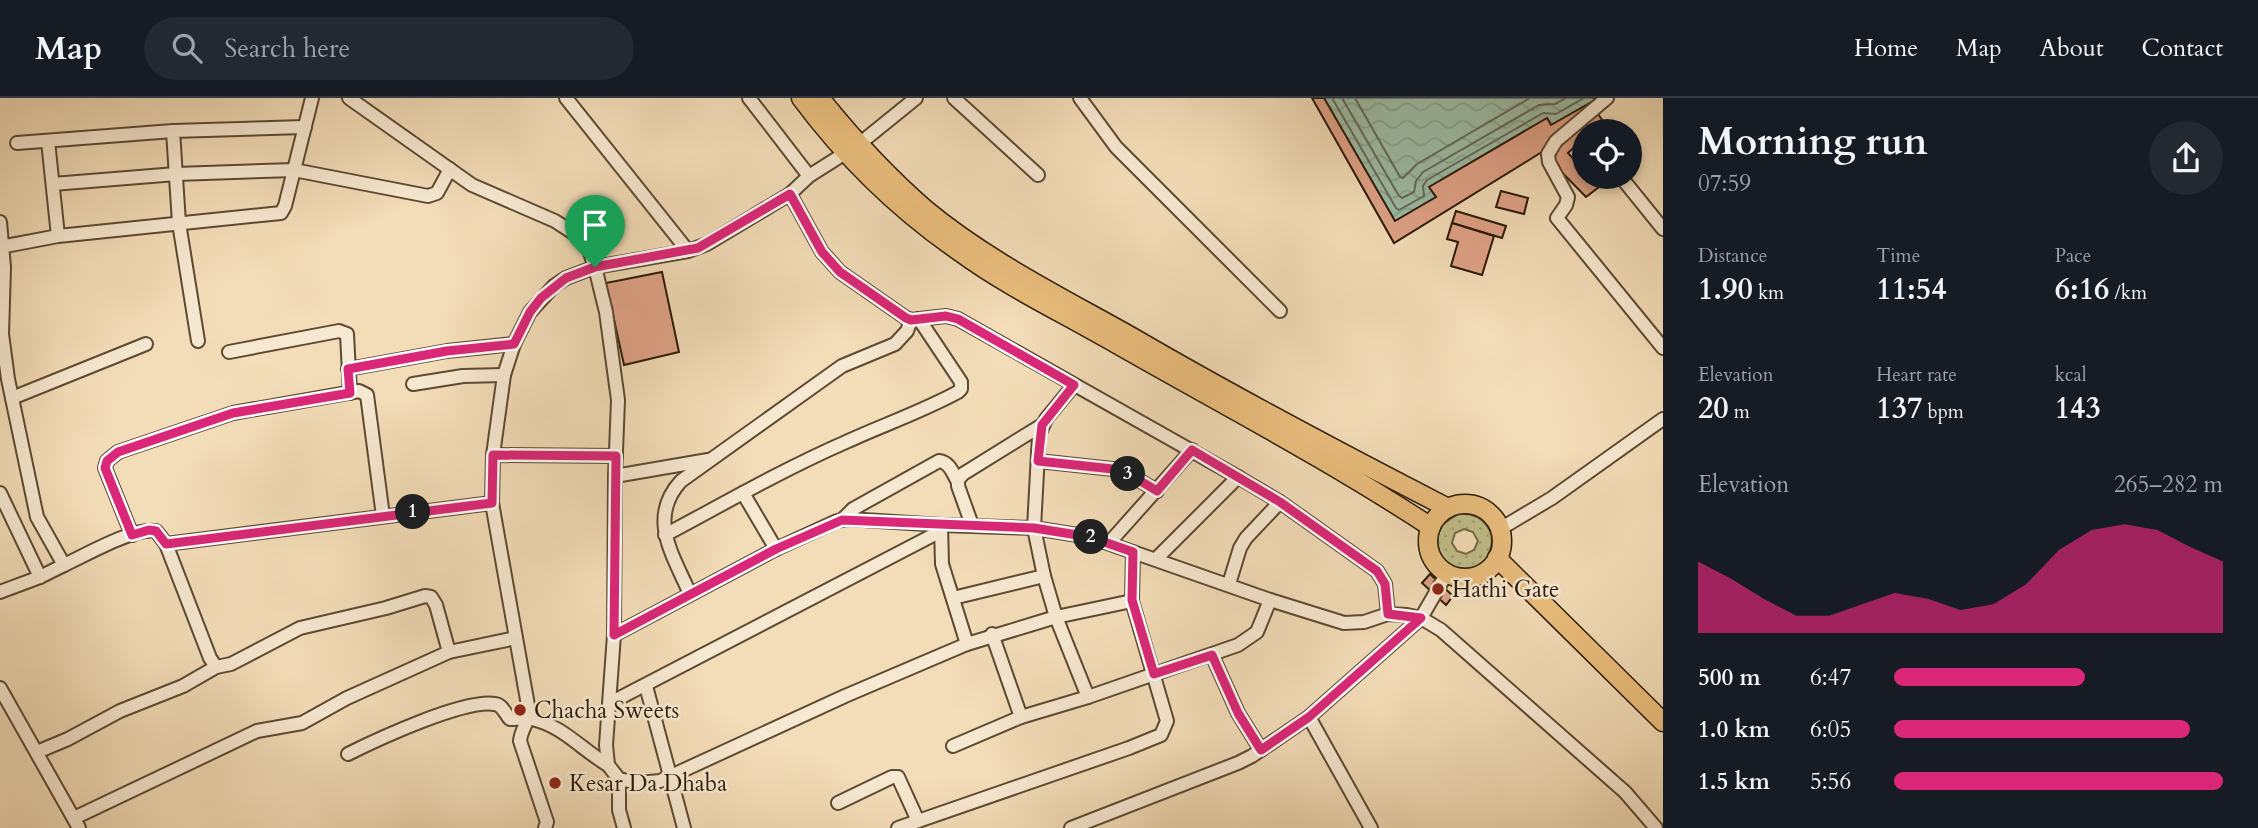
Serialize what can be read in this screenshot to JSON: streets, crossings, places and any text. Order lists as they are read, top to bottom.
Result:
{
  "places": ["Hathi Gate", "Chacha Sweets", "Kesar Da Dhaba"],
  "page": {
    "header": "Map",
    "search": "Search here",
    "nav": [
      "Home",
      "Map",
      "About",
      "Contact"
    ],
    "heading": ["Morning run", "07:59"],
    "stats": [
      ["Distance", "1.90 km"],
      ["Time", "11:54"],
      ["Pace", "6:16 /km"],
      ["Elevation", "20 m"],
      ["Heart rate", "137 bpm"],
      ["kcal", "143"]
    ],
    "chart": ["Elevation", "265–282 m"],
    "pins": ["3", "1", "2"],
    "list": [
      {
        "name": "500 m",
        "note": "6:47"
      },
      {
        "name": "1.0 km",
        "note": "6:05"
      },
      {
        "name": "1.5 km",
        "note": "5:56"
      }
    ]
  }
}
